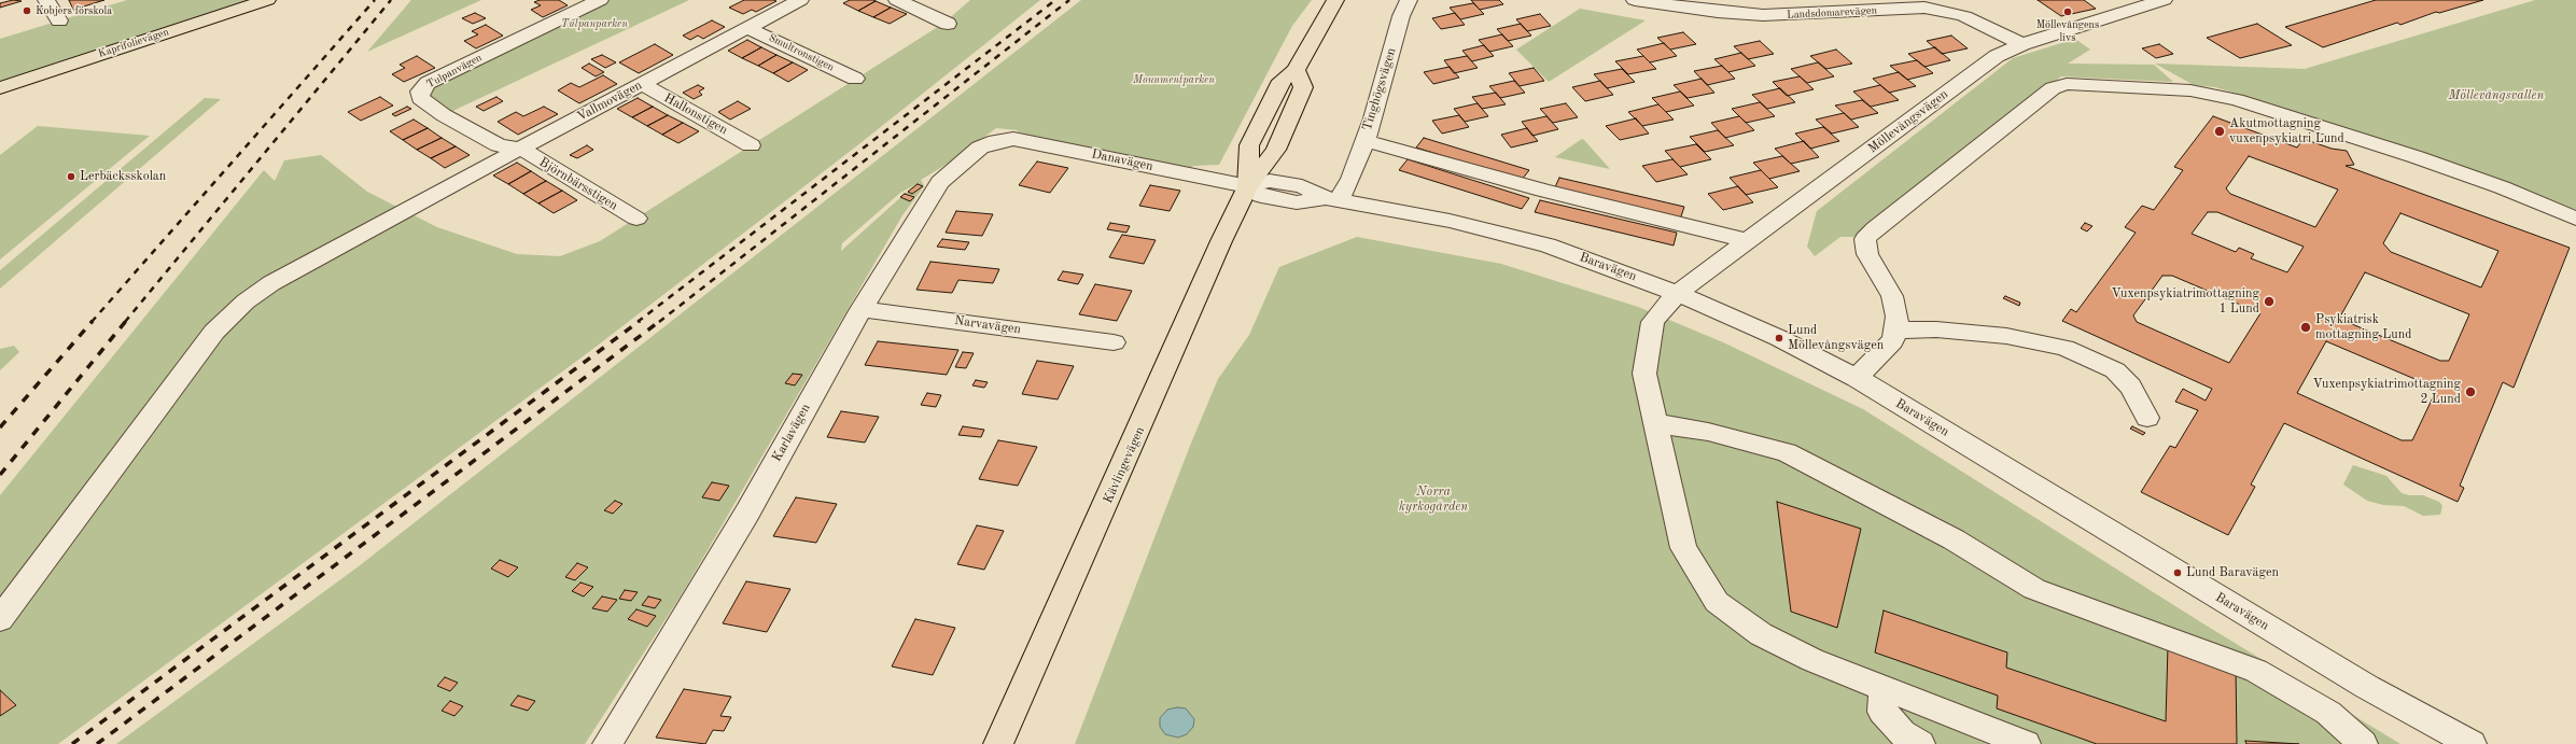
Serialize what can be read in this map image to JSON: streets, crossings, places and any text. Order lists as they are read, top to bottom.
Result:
{
  "streets": {
    "main road": ["Kaprifolievägen", "Kävlingevägen"],
    "street": [
      "Landsdomarevägen",
      "Smultronstigen",
      "Tulpanvägen",
      "Tinghögsvägen",
      "Vallmovägen",
      "Hallonstigen",
      "Möllevångsvägen",
      "Danavägen",
      "Björnbärsstigen",
      "Baravägen",
      "Narvavägen",
      "Karlavägen"
    ]
  },
  "crossings": [
    ["Landsdomarevägen", "Möllevångsvägen"],
    ["Smultronstigen", "Vallmovägen"],
    ["Tulpanvägen", "Vallmovägen"],
    ["Tulpanvägen", "Björnbärsstigen"],
    ["Tinghögsvägen", "Baravägen"],
    ["Vallmovägen", "Hallonstigen"],
    ["Vallmovägen", "Björnbärsstigen"],
    ["Möllevångsvägen", "Baravägen"],
    ["Danavägen", "Baravägen"],
    ["Danavägen", "Karlavägen"],
    ["Danavägen", "Kävlingevägen"],
    ["Baravägen", "Kävlingevägen"],
    ["Narvavägen", "Karlavägen"]
  ],
  "parks": [
    "Tulpanparken",
    "Monumentparken",
    "Möllevångsvallen",
    "Norra kyrkogården"
  ],
  "places": [
    "Kobjers förskola",
    "Möllevångens livs",
    "Akutmottagning vuxenpsykiatri Lund",
    "Lerbäcksskolan",
    "Vuxenpsykiatrimottagning 1 Lund",
    "Psykiatrisk mottagning Lund",
    "Lund Möllevångsvägen",
    "Vuxenpsykiatrimottagning 2 Lund",
    "Lund Baravägen"
  ]
}
